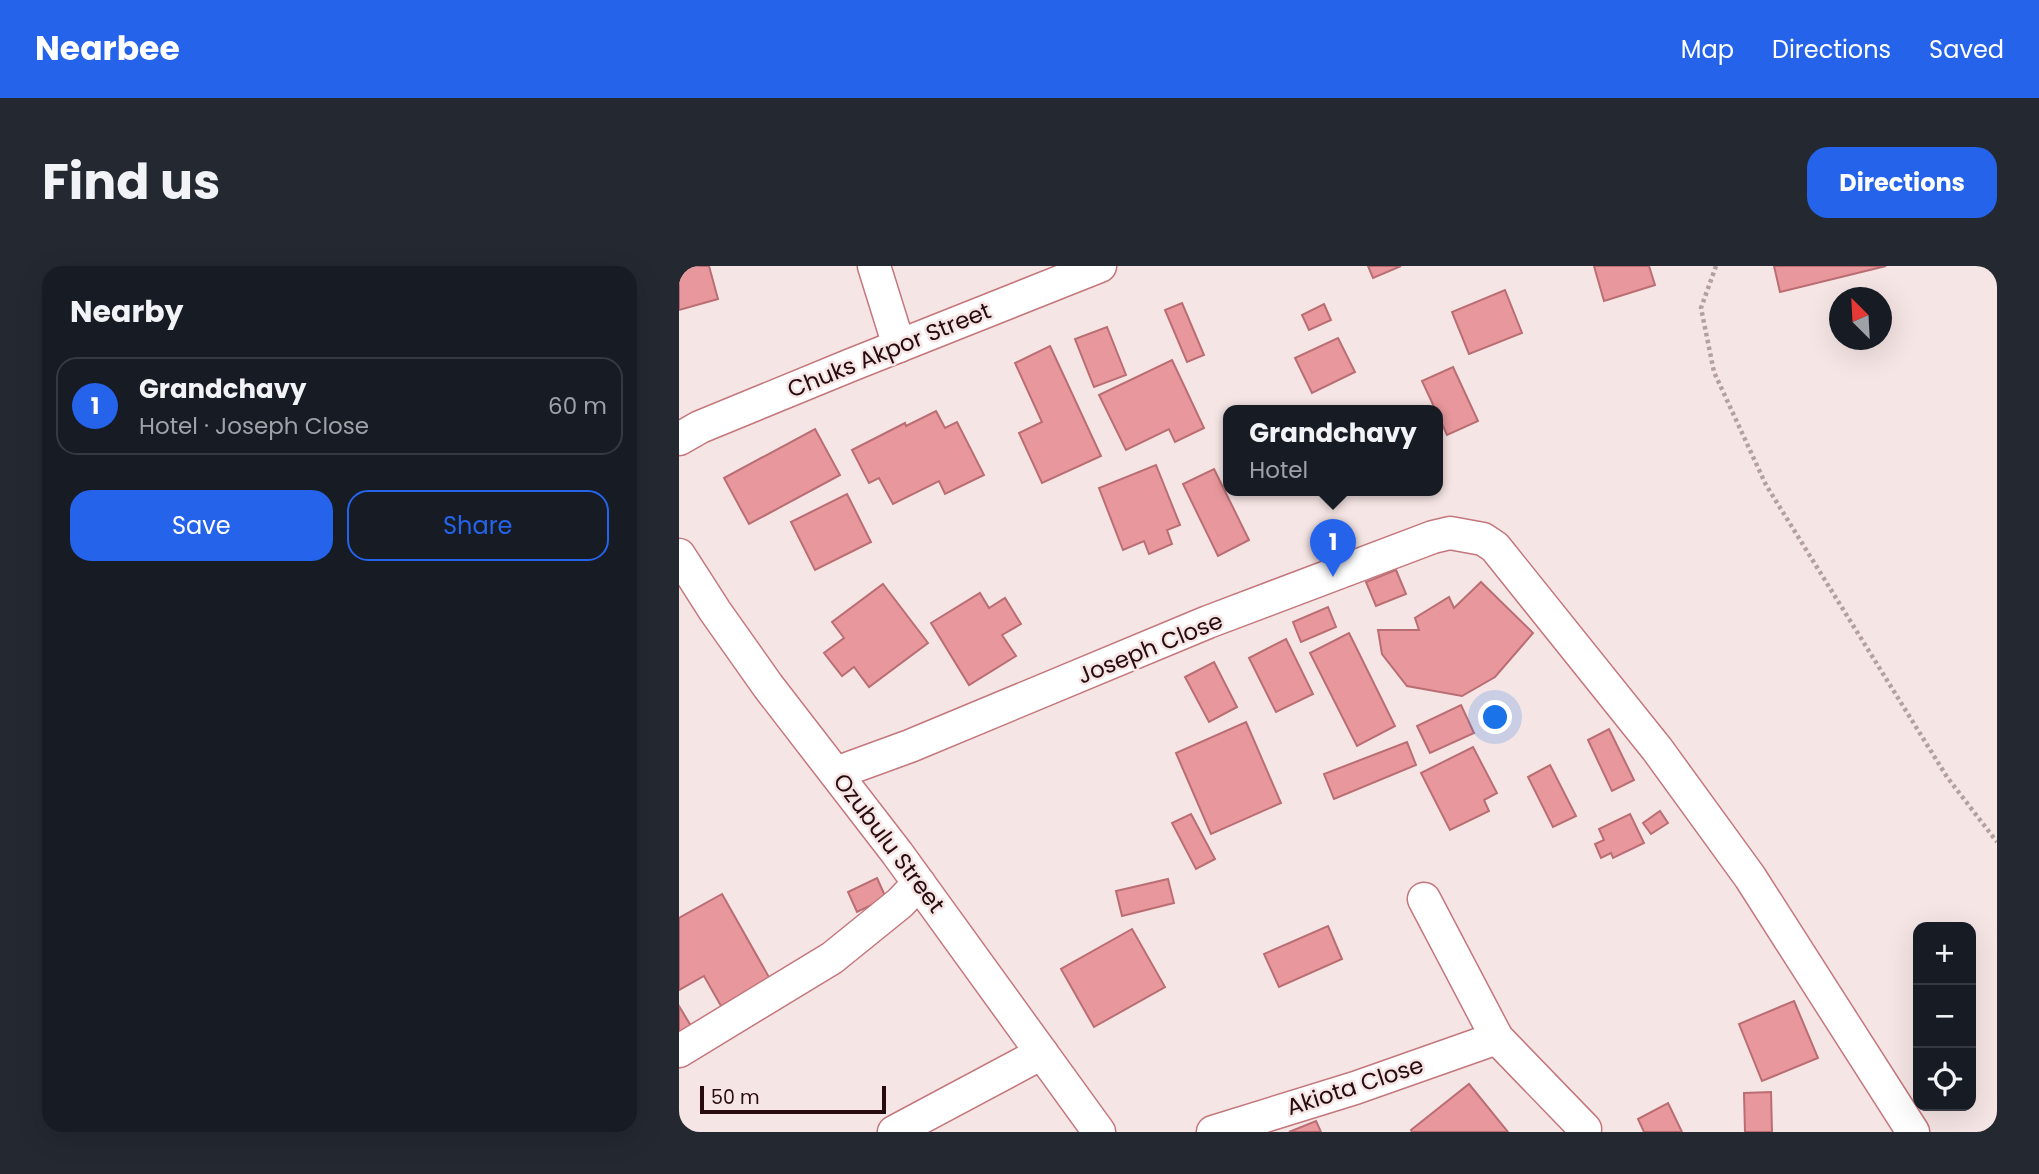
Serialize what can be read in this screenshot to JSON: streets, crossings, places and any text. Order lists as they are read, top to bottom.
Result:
{
  "streets": {
    "street": [
      "Chuks Akpor Street",
      "Joseph Close",
      "Ozubulu Street",
      "Akiota Close"
    ]
  },
  "crossings": [
    ["Joseph Close", "Ozubulu Street"]
  ],
  "scale_bar": "50 m",
  "north": "top left",
  "page": {
    "header": "Nearbee",
    "nav": ["Map", "Directions", "Saved"],
    "title": "Find us",
    "buttons": [
      "Directions",
      ["Save", "Share"]
    ],
    "heading": "Nearby",
    "list": [
      {
        "mark": "1",
        "name": "Grandchavy",
        "note": "Hotel · Joseph Close",
        "value": "60 m"
      }
    ],
    "popup": ["Grandchavy", "Hotel"],
    "pins": "1",
    "map_buttons": ["+", "−"],
    "scale": "50 m"
  }
}
